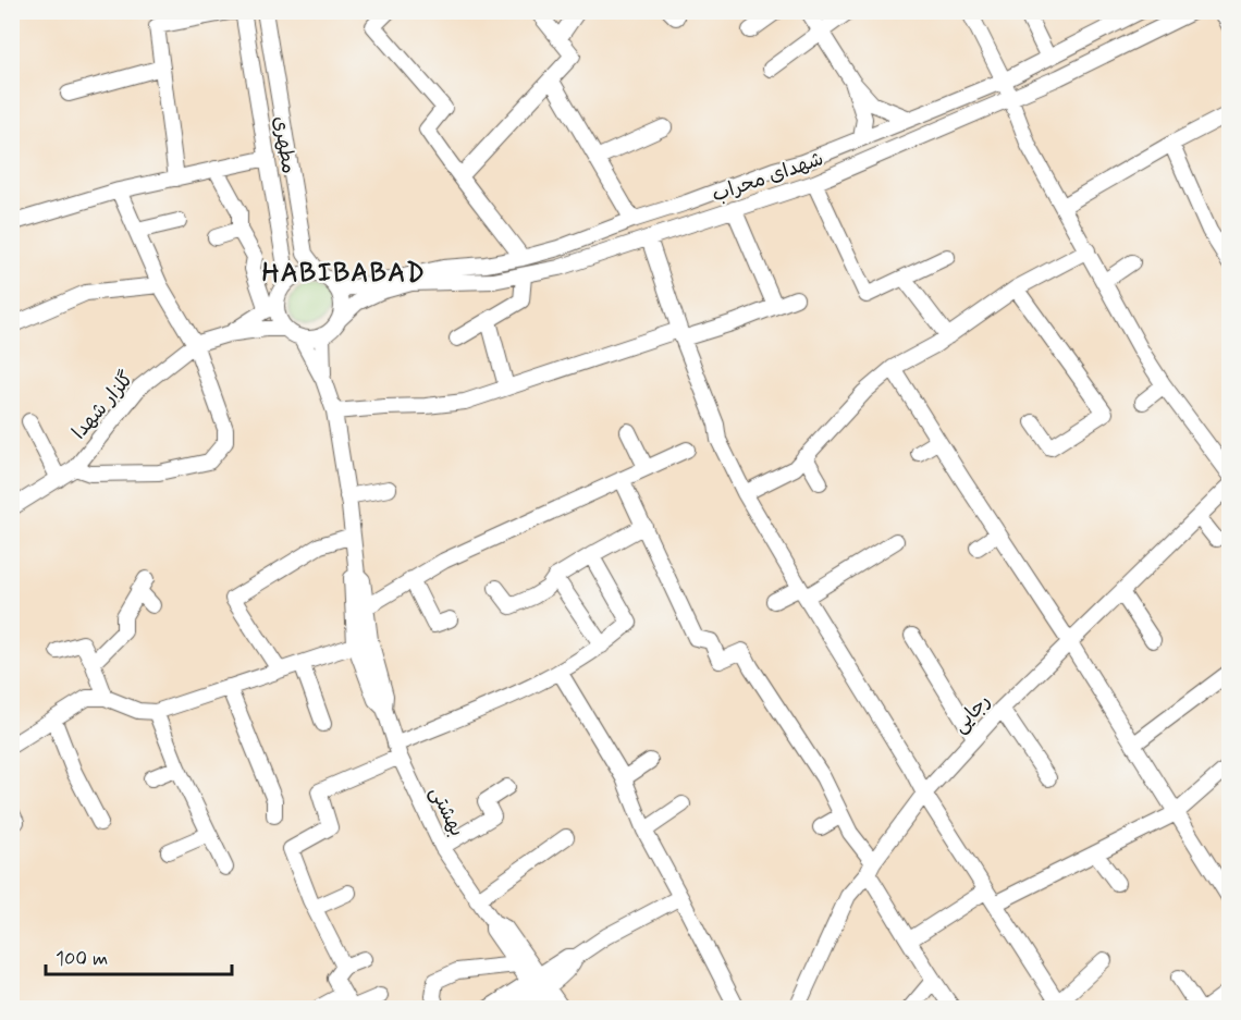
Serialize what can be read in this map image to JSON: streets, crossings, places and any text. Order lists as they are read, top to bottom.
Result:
{
  "streets": {
    "street": [
      "مطهری",
      "شهدای محراب",
      "گلزار شهدا",
      "رجایی",
      "بهشتی"
    ]
  },
  "crossings": [
    ["مطهری", "شهدای محراب"]
  ],
  "districts": ["HABIBABAD"],
  "scale_bar": "100 m"
}
